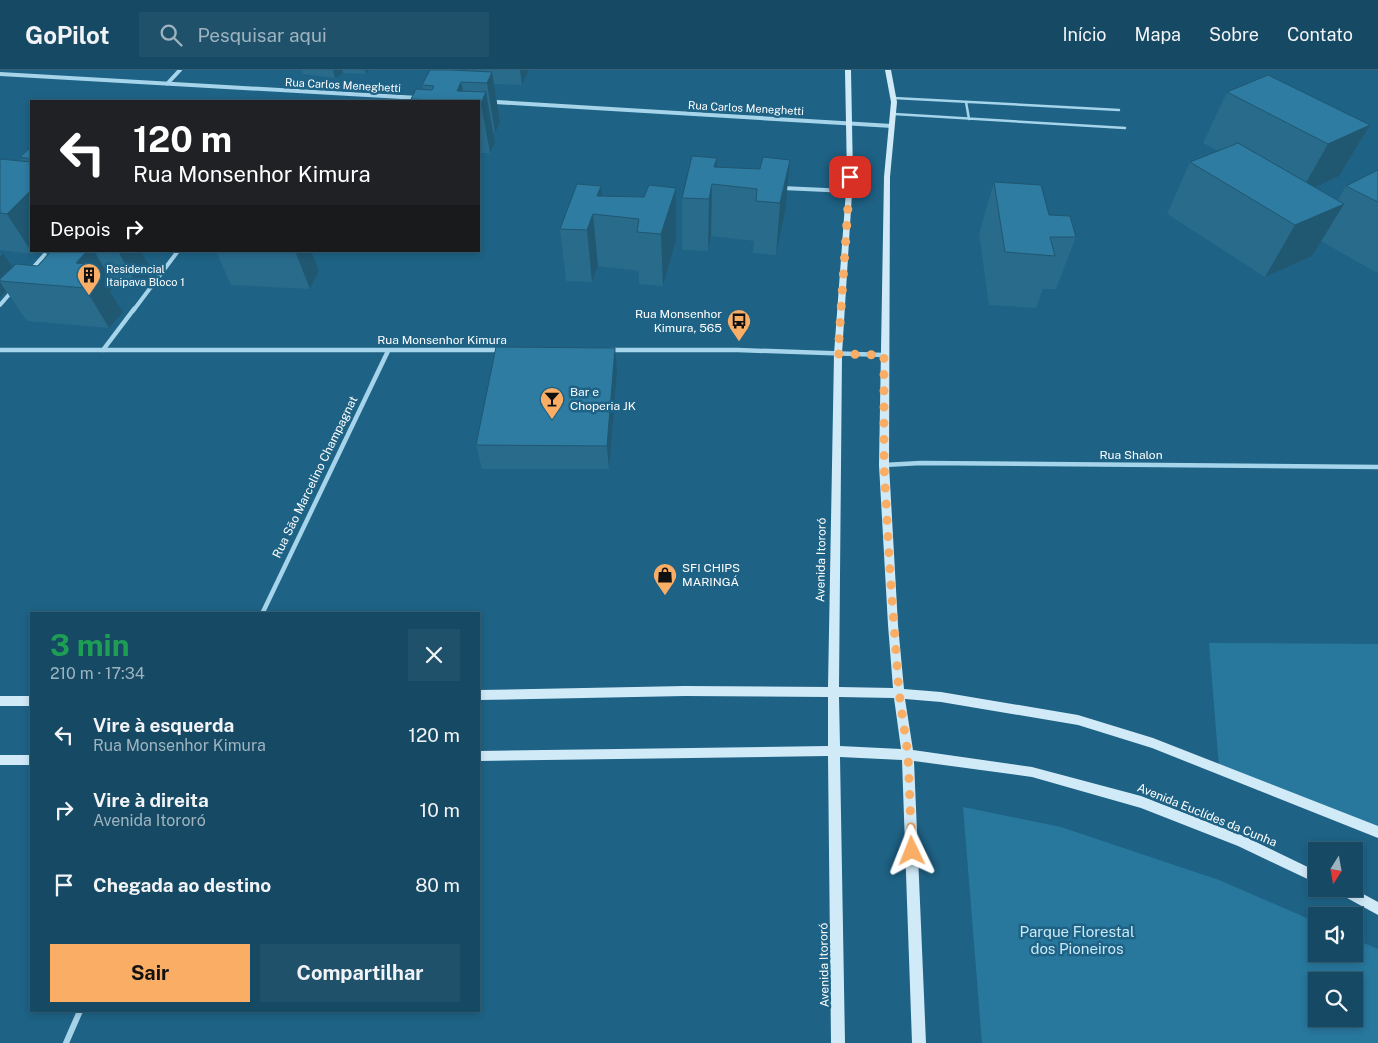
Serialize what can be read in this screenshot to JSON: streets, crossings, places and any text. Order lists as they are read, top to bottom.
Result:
{
  "streets": {
    "main road": ["Avenida Itororó", "Avenida Euclídes da Cunha"],
    "street": [
      "Rua Carlos Meneghetti",
      "Rua Monsenhor Kimura",
      "Rua Shalon",
      "Rua São Marcelino Champagnat"
    ]
  },
  "crossings": [
    ["Rua Carlos Meneghetti", "Avenida Itororó"],
    ["Rua Monsenhor Kimura", "Rua São Marcelino Champagnat"],
    ["Avenida Itororó", "Avenida Euclídes da Cunha"]
  ],
  "parks": ["Parque Florestal dos Pioneiros"],
  "places": {
    "building": ["Residencial Itaipava Bloco 1"],
    "bus stop": ["Rua Monsenhor Kimura, 565"],
    "bar": ["Bar e Choperia JK"],
    "shop": ["SFI CHIPS MARINGÁ"]
  },
  "north": "bottom",
  "page": {
    "header": "GoPilot",
    "search": "Pesquisar aqui",
    "nav": [
      "Início",
      "Mapa",
      "Sobre",
      "Contato"
    ],
    "turn": ["120 m", "Rua Monsenhor Kimura"],
    "then": "Depois",
    "heading": ["3 min", "210 m · 17:34"],
    "list": [
      {
        "name": "Vire à esquerda",
        "note": "Rua Monsenhor Kimura",
        "value": "120 m"
      },
      {
        "name": "Vire à direita",
        "note": "Avenida Itororó",
        "value": "10 m"
      },
      {
        "name": "Chegada ao destino",
        "value": "80 m"
      }
    ],
    "buttons": ["Sair", "Compartilhar"]
  }
}
